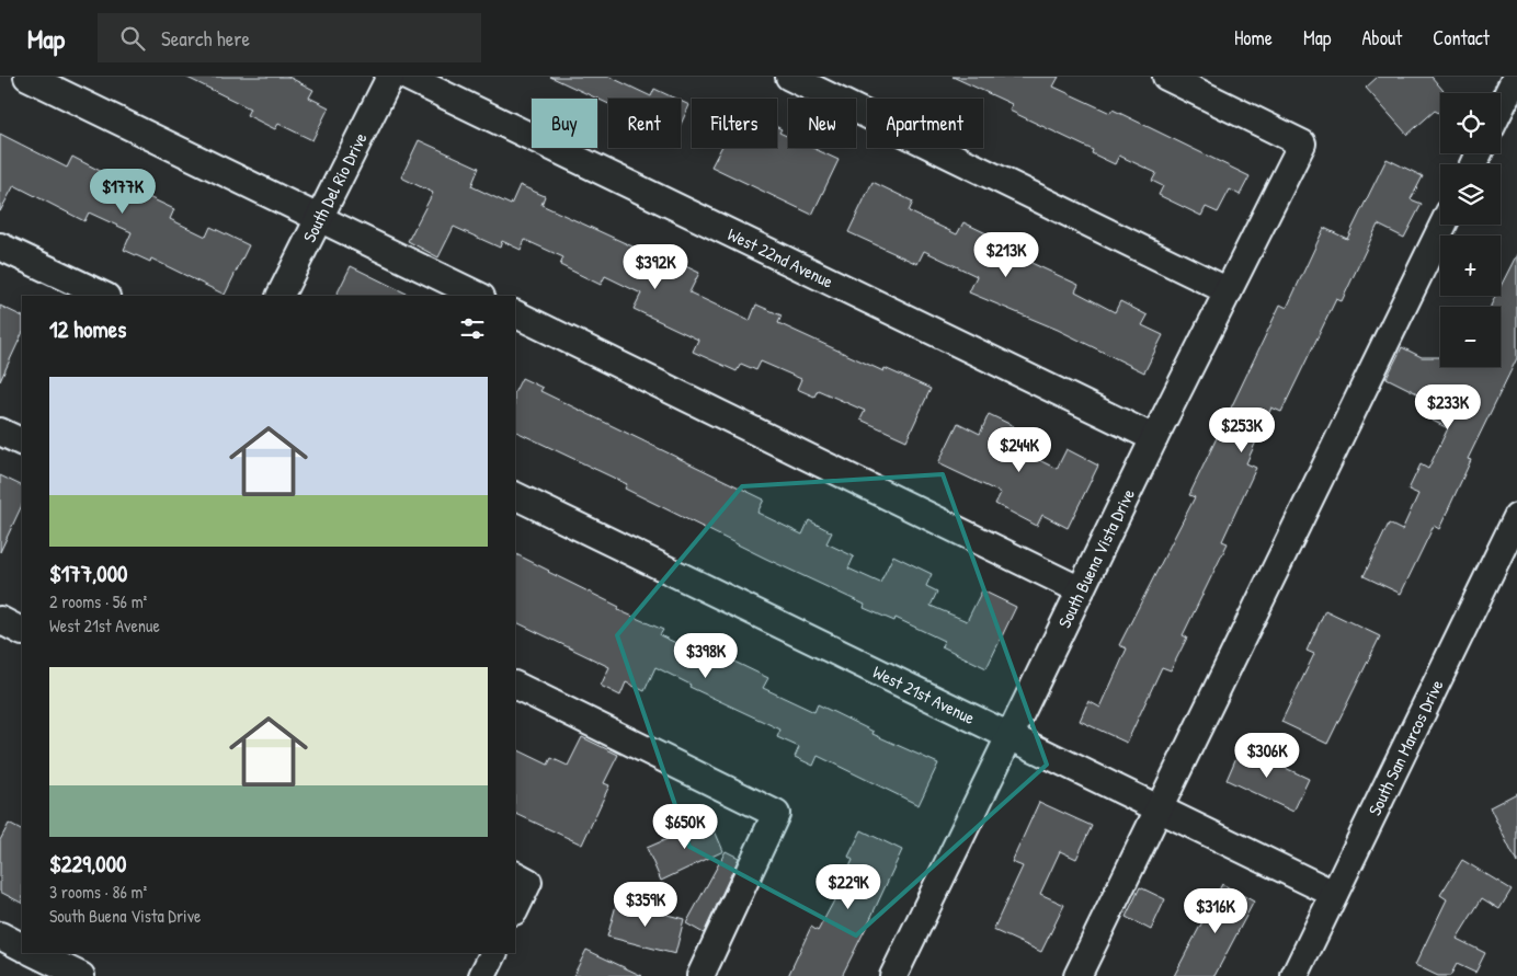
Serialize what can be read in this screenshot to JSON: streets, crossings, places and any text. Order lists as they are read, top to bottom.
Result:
{
  "streets": {
    "street": [
      "South Del Rio Drive",
      "West 22nd Avenue",
      "South Buena Vista Drive",
      "West 21st Avenue",
      "South San Marcos Drive"
    ]
  },
  "crossings": [
    ["West 22nd Avenue", "South Buena Vista Drive"],
    ["South Buena Vista Drive", "West 21st Avenue"],
    ["West 21st Avenue", "South San Marcos Drive"]
  ],
  "page": {
    "header": "Map",
    "search": "Search here",
    "nav": [
      "Home",
      "Map",
      "About",
      "Contact"
    ],
    "map_buttons": ["+", "−"],
    "chip": [
      "Buy",
      "Rent",
      "Filters",
      "New",
      "Apartment"
    ],
    "price": [
      "$177K",
      "$213K",
      "$392K",
      "$233K",
      "$253K",
      "$244K",
      "$398K",
      "$306K",
      "$650K",
      "$229K",
      "$359K",
      "$316K"
    ],
    "heading": "12 homes",
    "list": [
      {
        "name": "$177,000",
        "note": "2 rooms · 56 m² · West 21st Avenue"
      },
      {
        "name": "$229,000",
        "note": "3 rooms · 86 m² · South Buena Vista Drive"
      }
    ]
  }
}
